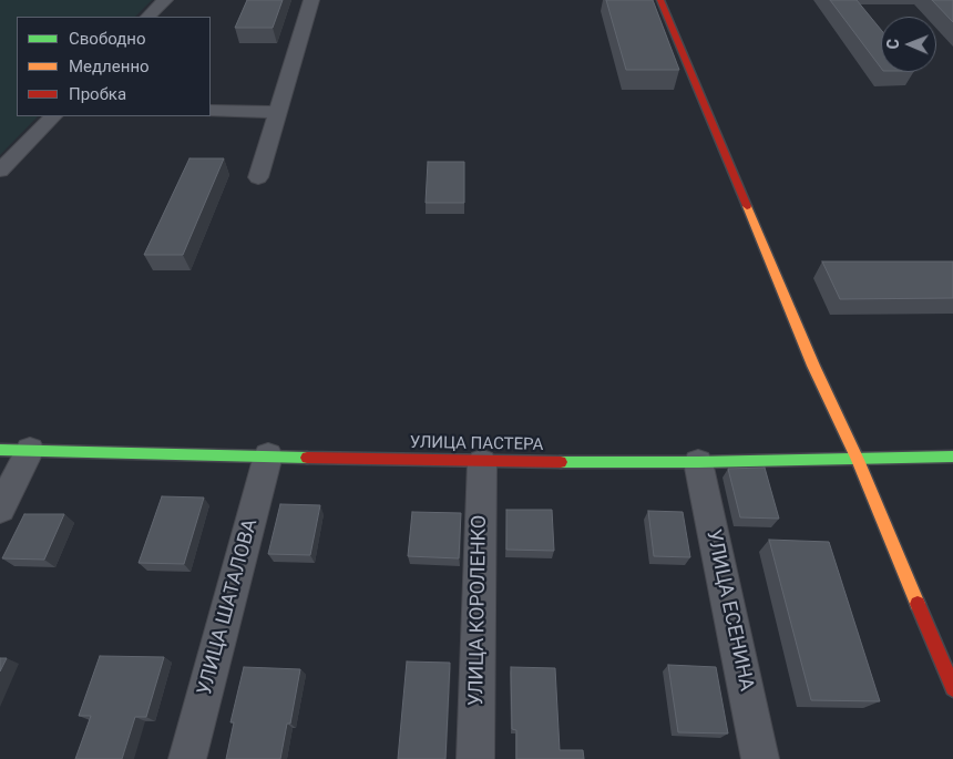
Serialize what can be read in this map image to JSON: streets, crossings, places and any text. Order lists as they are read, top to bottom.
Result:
{
  "streets": {
    "street": [
      "УЛИЦА ПАСТЕРА",
      "УЛИЦА ШАТАЛОВА",
      "УЛИЦА КОРОЛЕНКО",
      "УЛИЦА ЕСЕНИНА"
    ]
  },
  "crossings": [
    ["УЛИЦА ПАСТЕРА", "УЛИЦА ШАТАЛОВА"],
    ["УЛИЦА ПАСТЕРА", "УЛИЦА КОРОЛЕНКО"],
    ["УЛИЦА ПАСТЕРА", "УЛИЦА ЕСЕНИНА"]
  ],
  "legend": ["Свободно", "Медленно", "Пробка"],
  "north": "left"
}
